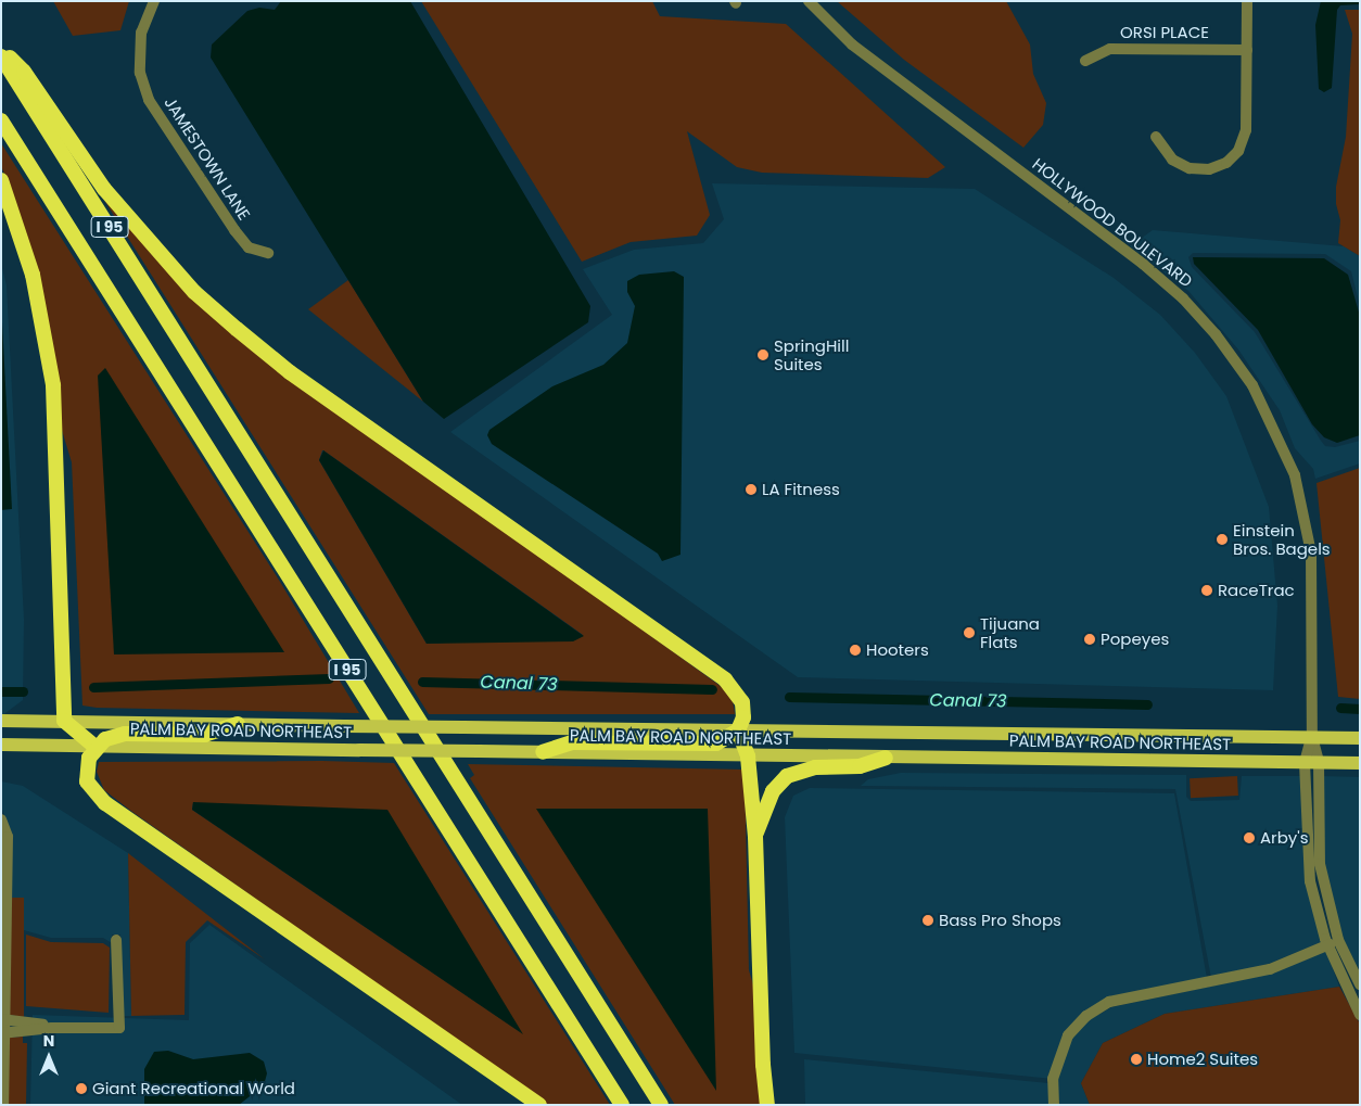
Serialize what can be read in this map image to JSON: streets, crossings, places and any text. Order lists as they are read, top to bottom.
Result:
{
  "streets": {
    "highway": ["I 95"],
    "main road": ["PALM BAY ROAD NORTHEAST"],
    "street": ["ORSI PLACE", "JAMESTOWN LANE", "HOLLYWOOD BOULEVARD"]
  },
  "crossings": [
    ["HOLLYWOOD BOULEVARD", "PALM BAY ROAD NORTHEAST"]
  ],
  "water": ["Canal 73"],
  "places": [
    "SpringHill Suites",
    "LA Fitness",
    "Einstein Bros. Bagels",
    "RaceTrac",
    "Tijuana Flats",
    "Popeyes",
    "Hooters",
    "Arby's",
    "Bass Pro Shops",
    "Home2 Suites",
    "Giant Recreational World"
  ],
  "north": "top"
}
